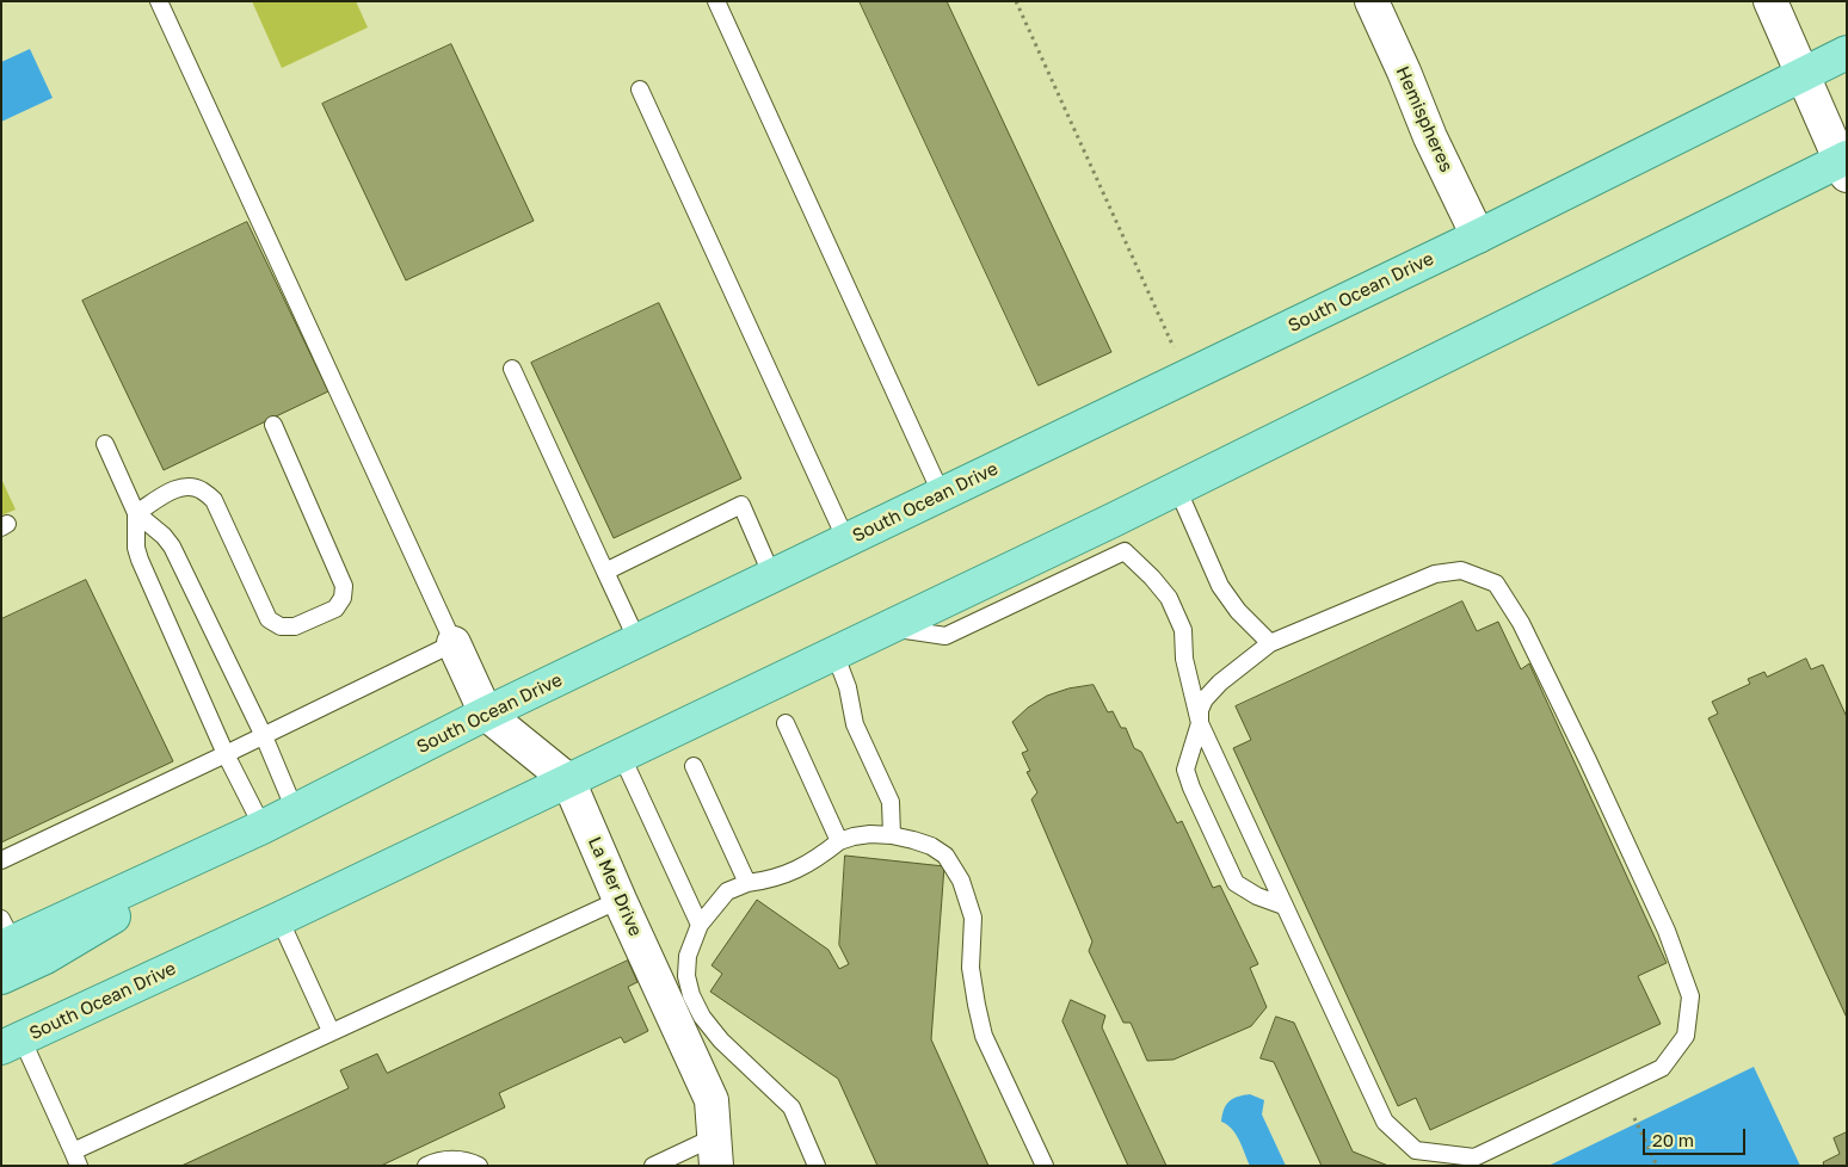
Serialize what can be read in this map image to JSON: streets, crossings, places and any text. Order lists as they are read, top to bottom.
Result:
{
  "streets": {
    "main road": ["South Ocean Drive"],
    "street": ["Hemispheres", "La Mer Drive"]
  },
  "crossings": [
    ["Hemispheres", "South Ocean Drive"],
    ["South Ocean Drive", "La Mer Drive"]
  ],
  "scale_bar": "20 m"
}
